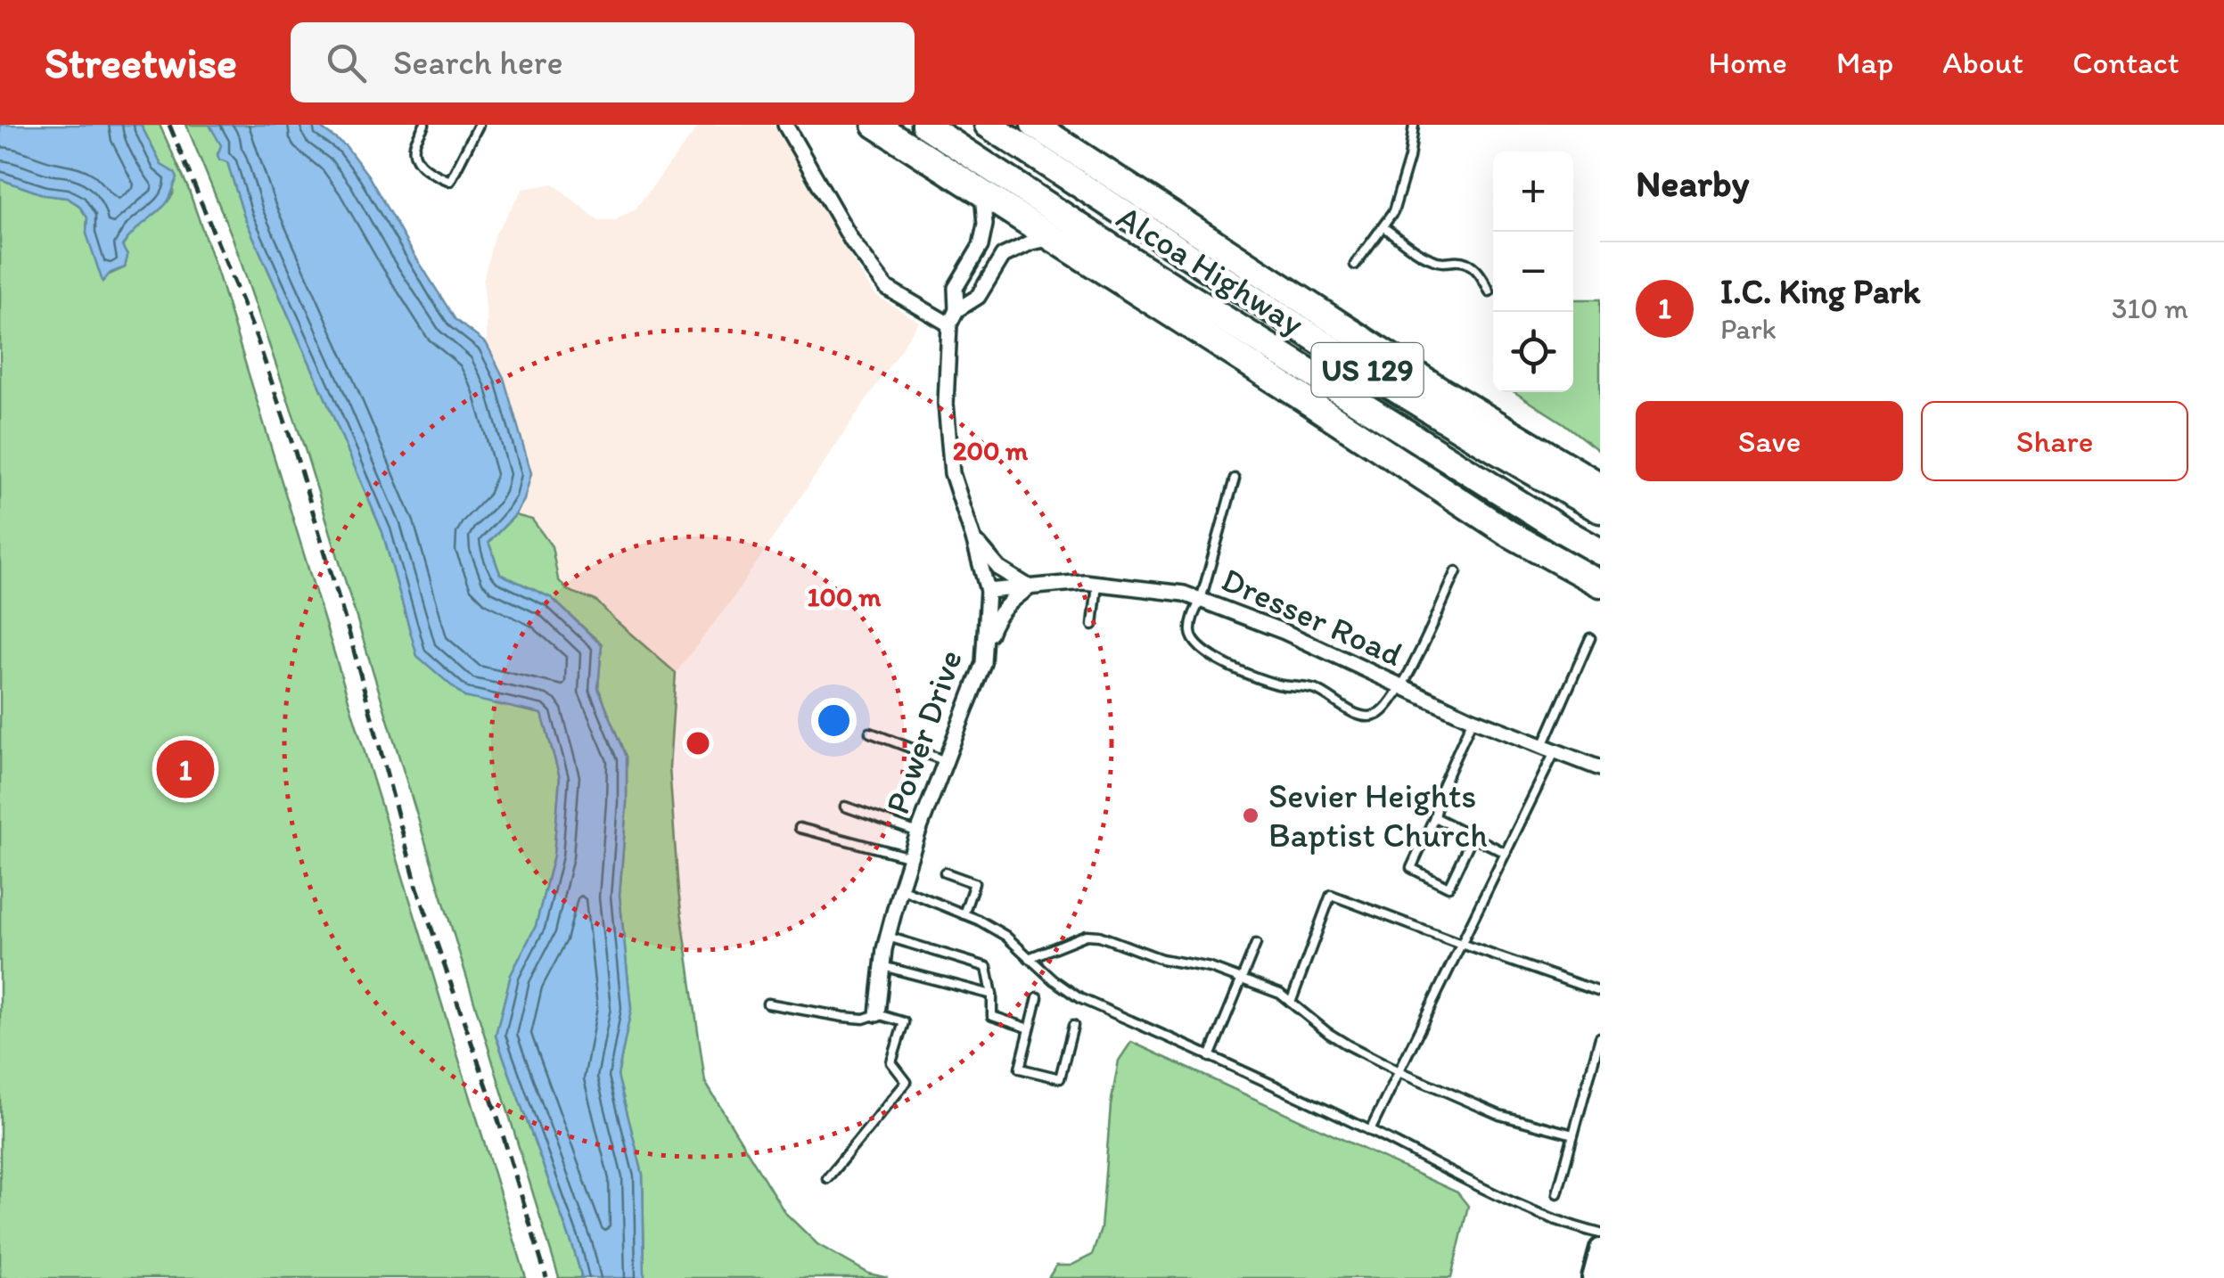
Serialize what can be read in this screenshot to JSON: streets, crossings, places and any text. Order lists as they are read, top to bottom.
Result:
{
  "streets": {
    "highway": ["Alcoa Highway", "US 129"],
    "street": ["Dresser Road", "Power Drive"]
  },
  "crossings": [
    ["Dresser Road", "Power Drive"]
  ],
  "places": ["Sevier Heights Baptist Church"],
  "page": {
    "header": "Streetwise",
    "search": "Search here",
    "nav": [
      "Home",
      "Map",
      "About",
      "Contact"
    ],
    "heading": "Nearby",
    "map_buttons": ["+", "−"],
    "list": [
      {
        "mark": "1",
        "name": "I.C. King Park",
        "note": "Park",
        "value": "310 m"
      }
    ],
    "buttons": ["Save", "Share"],
    "pins": "1"
  },
  "rings": ["200 m", "100 m"]
}
